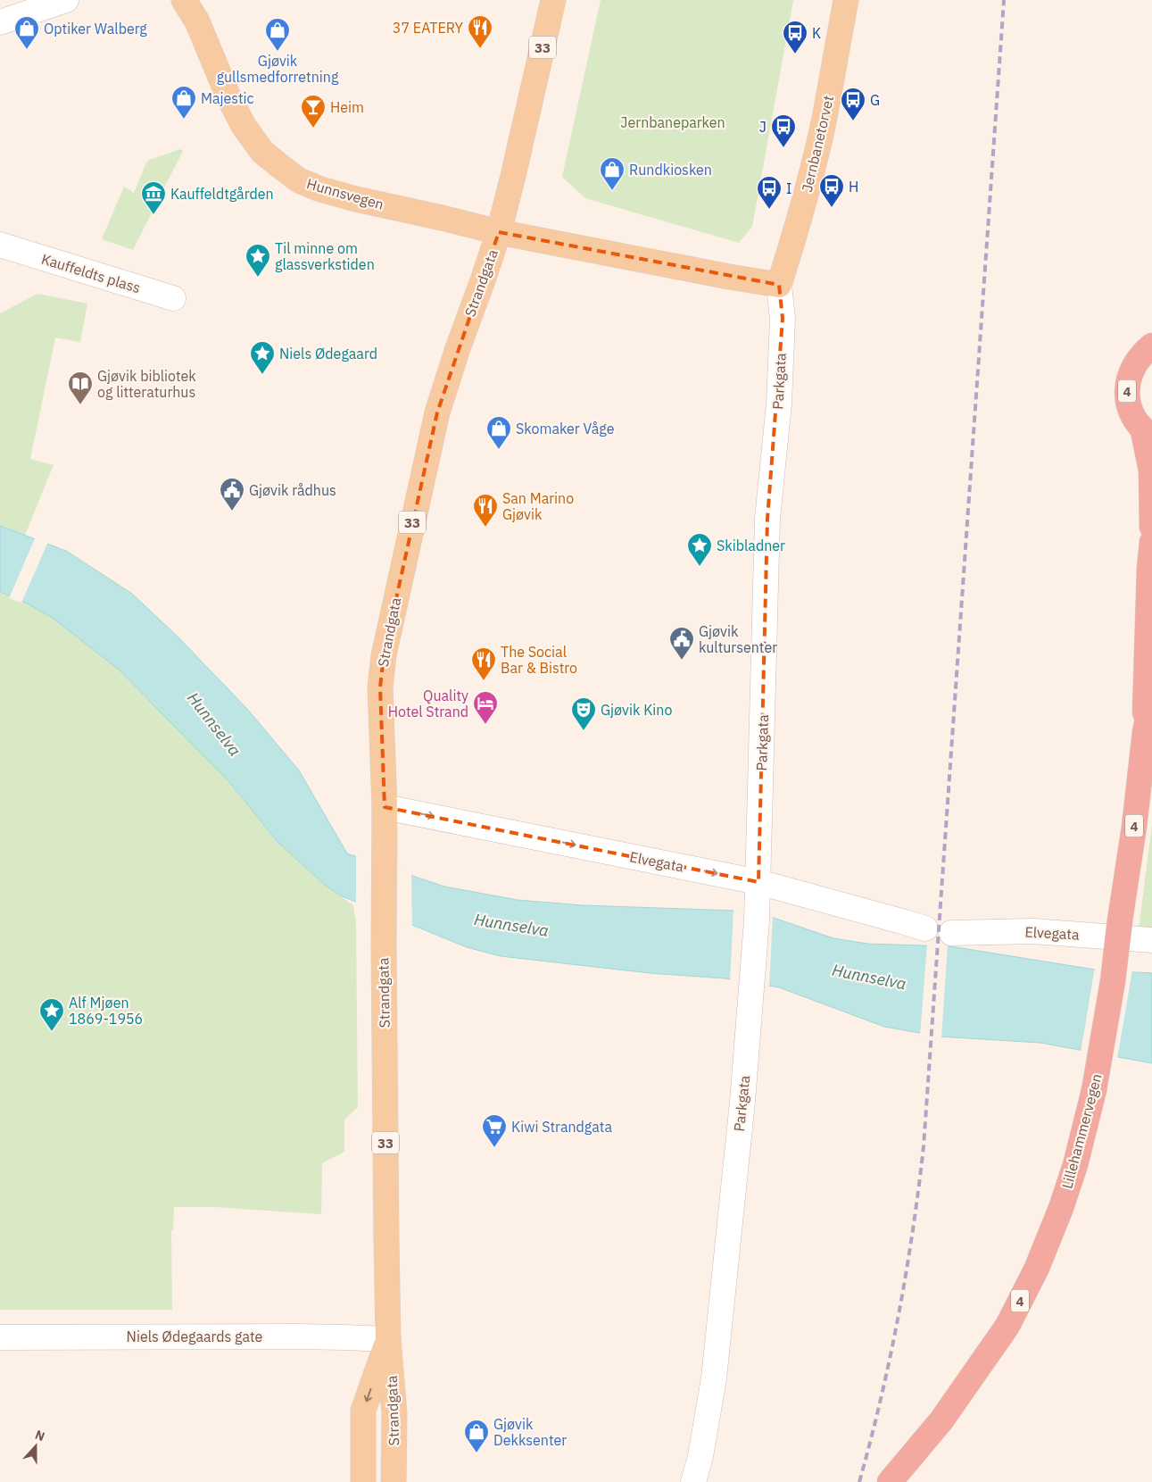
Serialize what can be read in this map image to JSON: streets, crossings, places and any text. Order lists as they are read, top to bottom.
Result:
{
  "streets": {
    "highway": ["4", "Lillehammervegen"],
    "main road": [
      "33",
      "Jernbanetorvet",
      "Hunnsvegen",
      "Strandgata"
    ],
    "street": [
      "Kauffeldts plass",
      "Parkgata",
      "Elvegata",
      "Niels Ødegaards gate"
    ]
  },
  "crossings": [
    ["Jernbanetorvet", "Parkgata"],
    ["Hunnsvegen", "Strandgata"],
    ["Strandgata", "Elvegata"],
    ["Strandgata", "Niels Ødegaards gate"],
    ["Parkgata", "Elvegata"]
  ],
  "one_way": ["Elvegata"],
  "water": ["Hunnselva"],
  "parks": ["Jernbaneparken"],
  "places": {
    "restaurant": ["37 EATERY", "San Marino Gjøvik", "The Social Bar & Bistro"],
    "shop": [
      "Optiker Walberg",
      "Gjøvik gullsmedforretning",
      "Majestic",
      "Rundkiosken",
      "Skomaker Våge",
      "Gjøvik Dekksenter"
    ],
    "bus stop": [
      "K",
      "G",
      "J",
      "H",
      "I"
    ],
    "bar": ["Heim"],
    "museum": ["Kauffeldtgården"],
    "place": [
      "Til minne om glassverkstiden",
      "Niels Ødegaard",
      "Skibladner",
      "Alf Mjøen 1869-1956"
    ],
    "library": ["Gjøvik bibliotek og litteraturhus"],
    "public building": ["Gjøvik rådhus", "Gjøvik kultursenter"],
    "hotel": ["Quality Hotel Strand"],
    "theatre": ["Gjøvik Kino"],
    "supermarket": ["Kiwi Strandgata"]
  },
  "north": "top"
}
